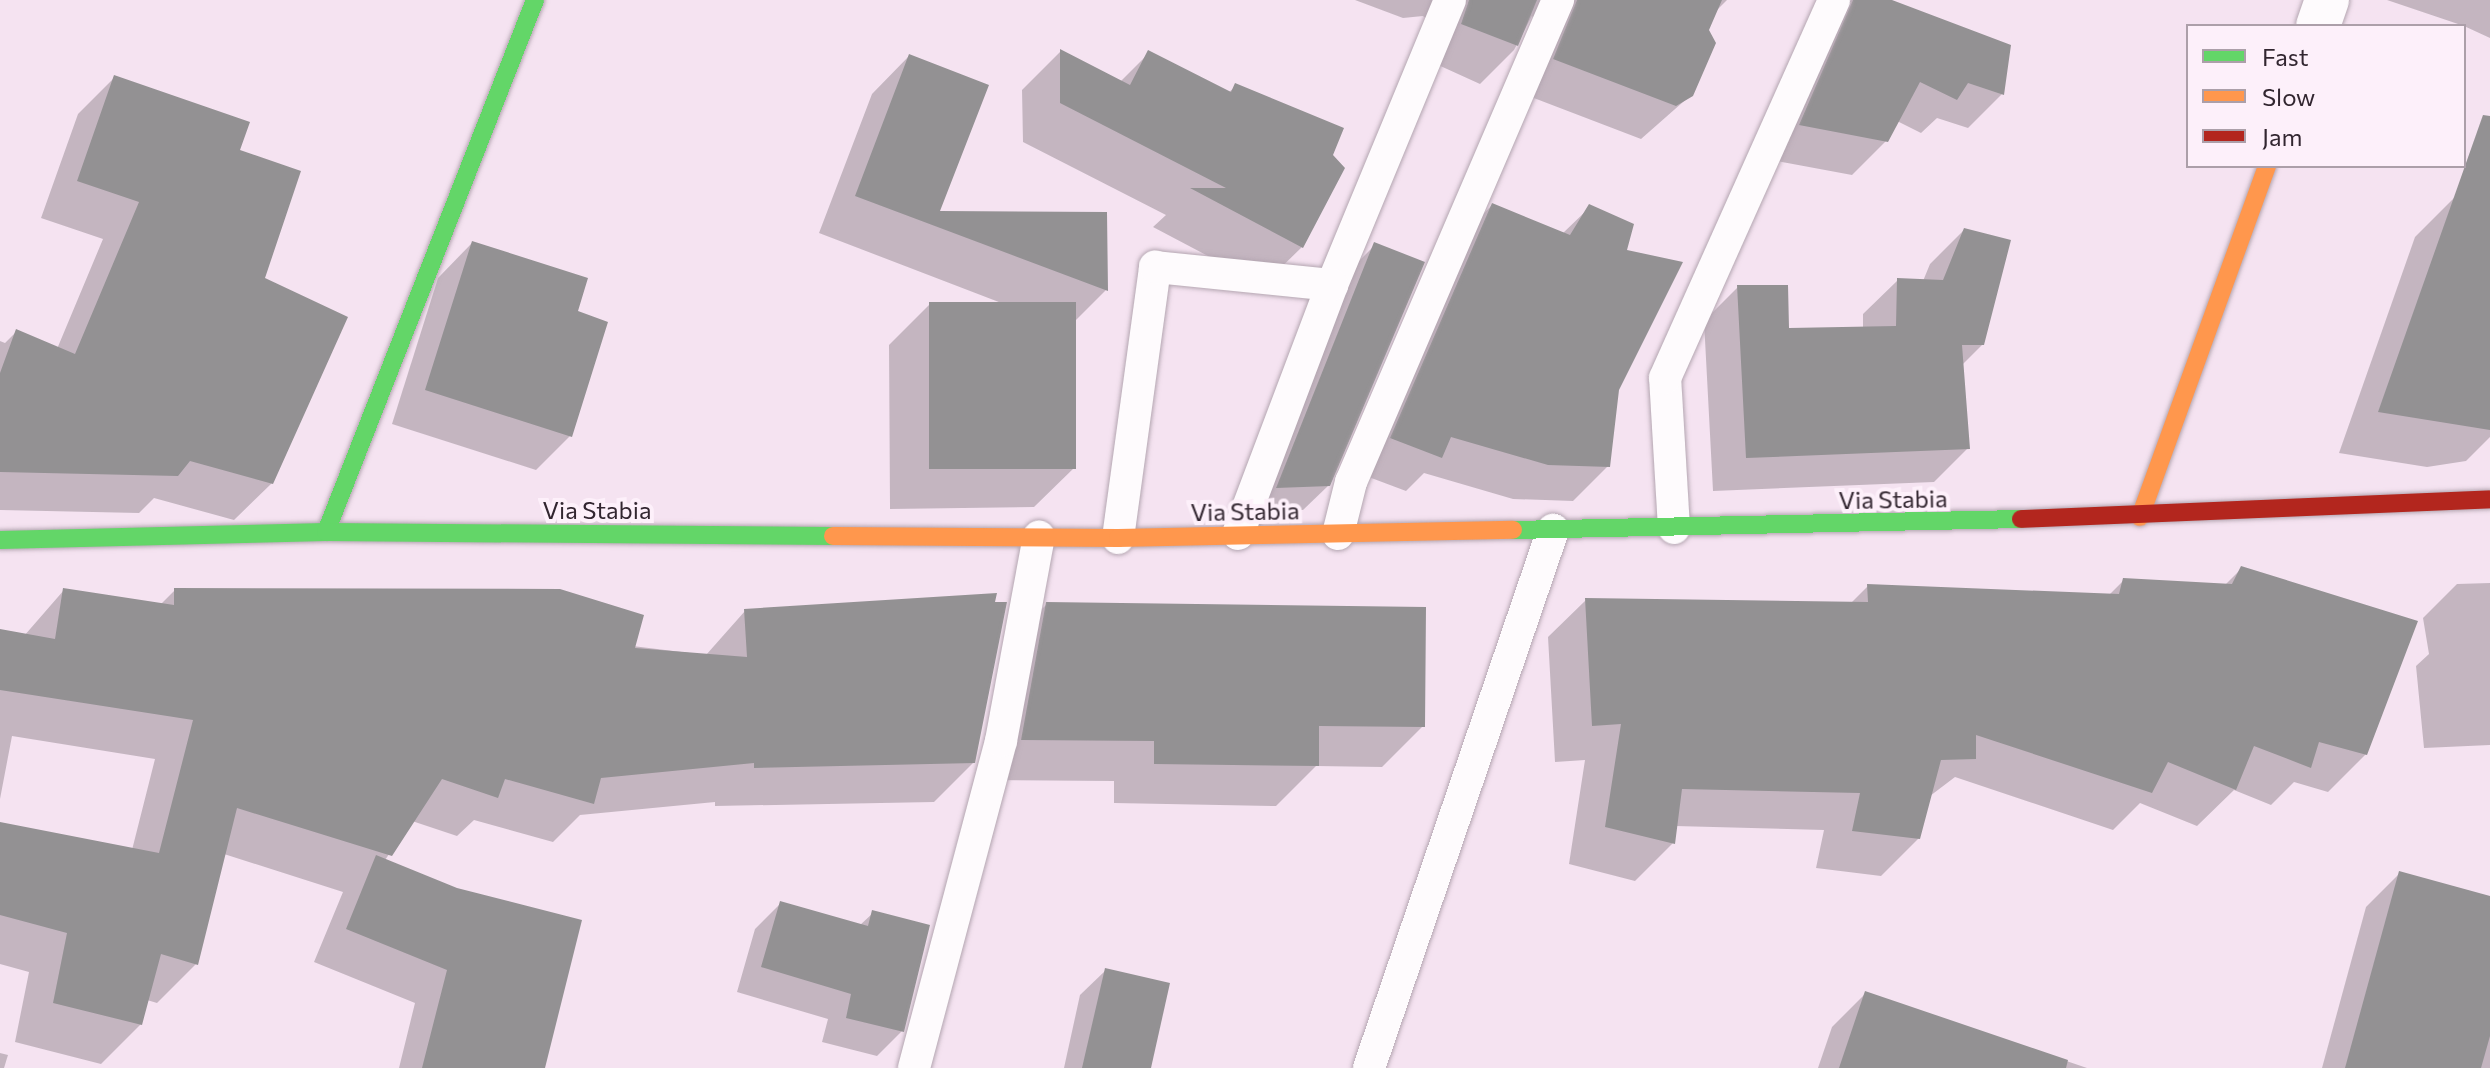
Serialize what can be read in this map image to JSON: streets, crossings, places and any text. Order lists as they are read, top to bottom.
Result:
{
  "streets": {
    "main road": ["Via Stabia"]
  },
  "legend": ["Fast", "Slow", "Jam"]
}
